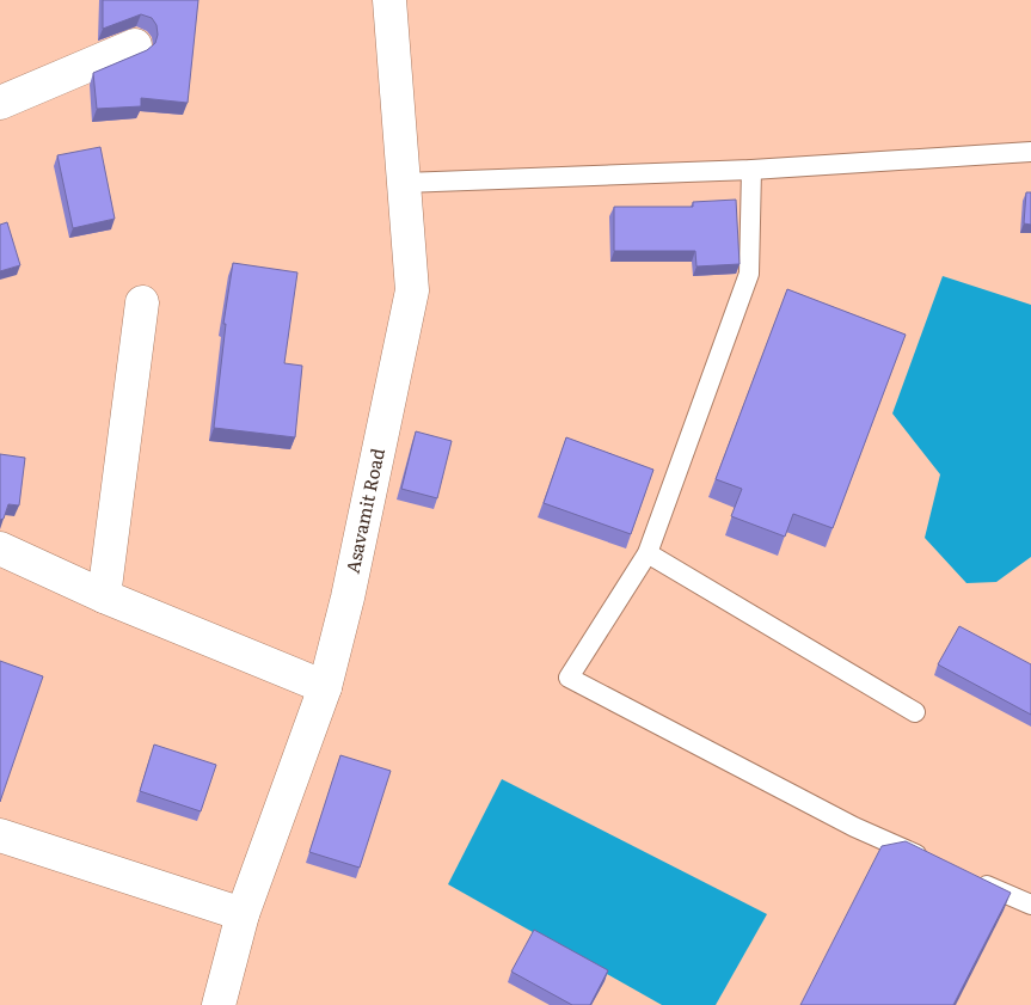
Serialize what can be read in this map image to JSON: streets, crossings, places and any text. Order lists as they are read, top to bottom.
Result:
{
  "streets": {
    "street": ["Asavamit Road"]
  }
}
